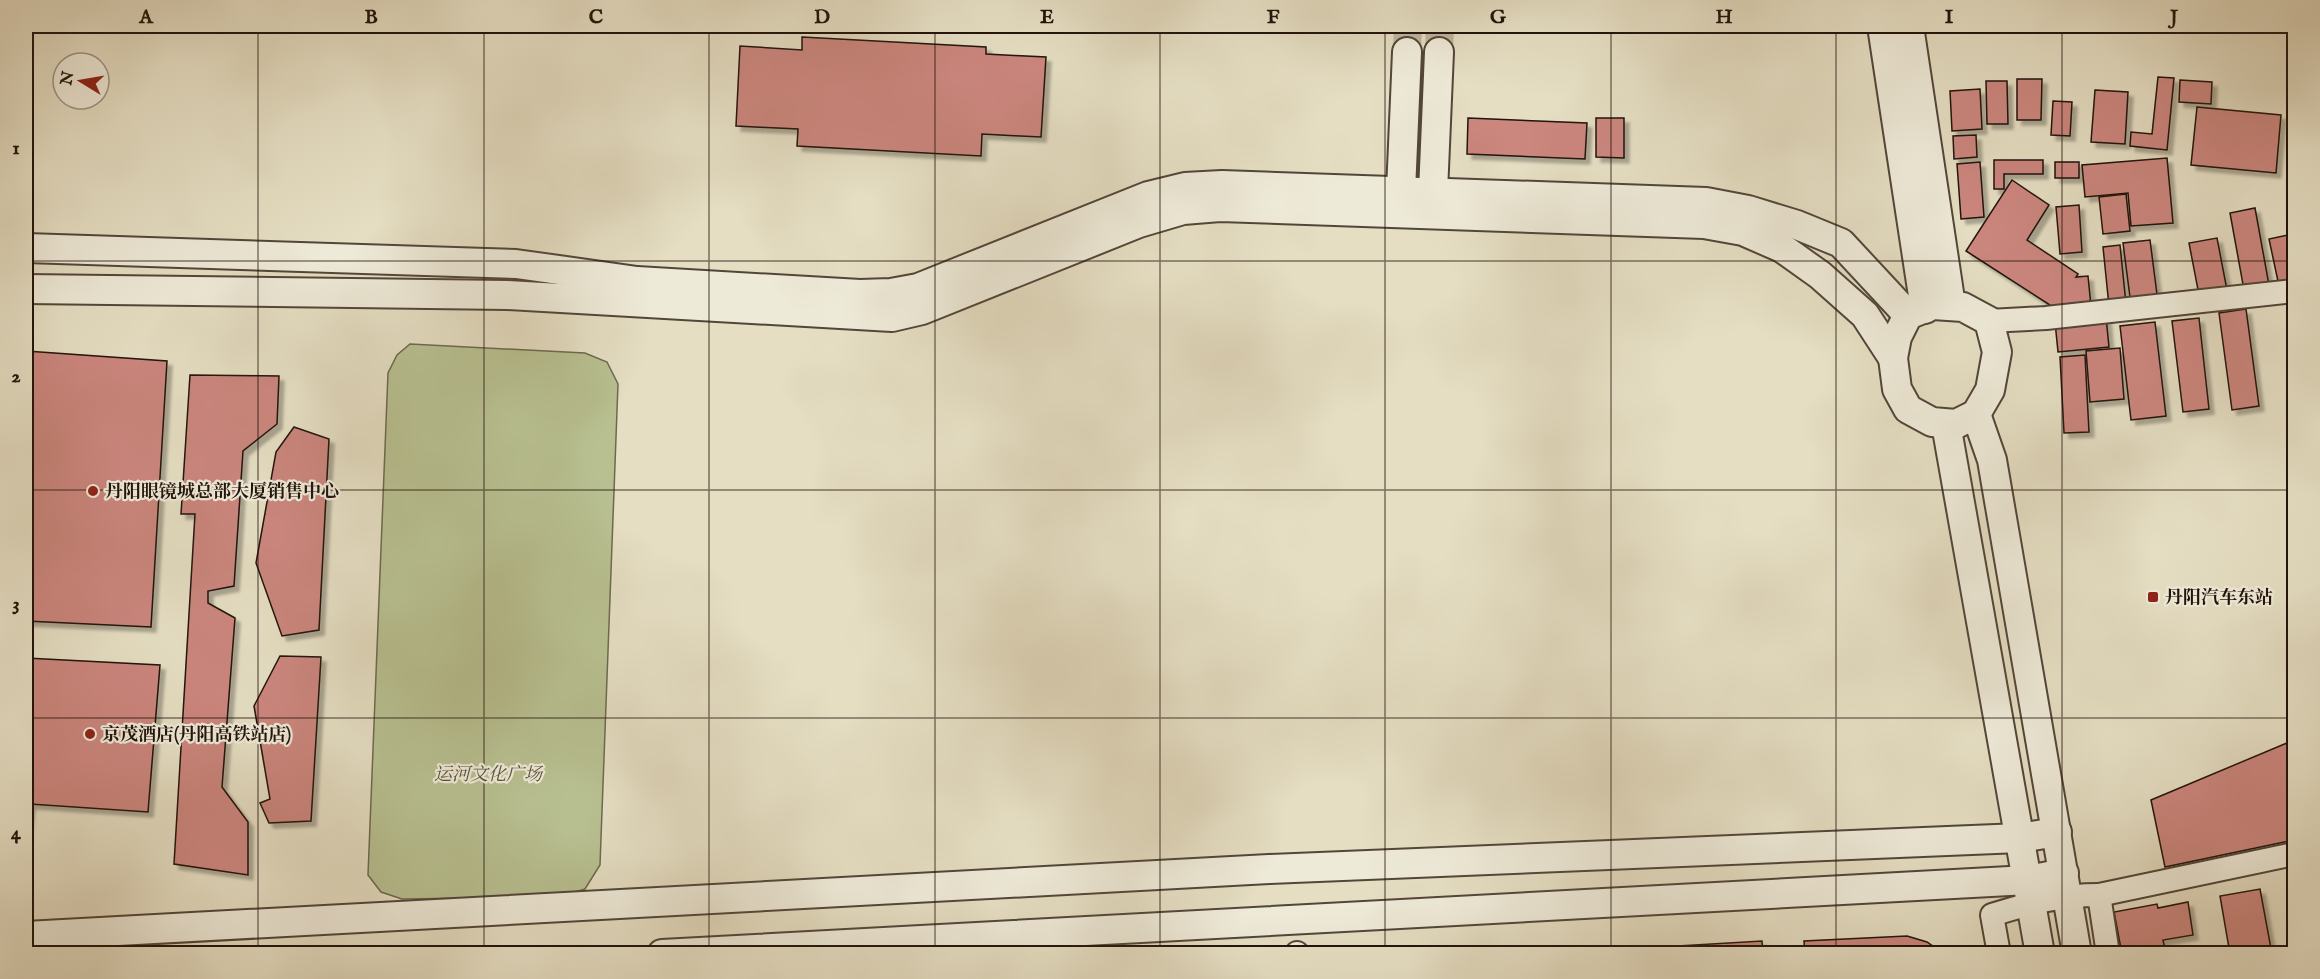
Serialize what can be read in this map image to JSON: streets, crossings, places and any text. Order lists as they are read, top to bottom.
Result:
{
  "parks": ["运河文化广场"],
  "places": {
    "other": ["丹阳眼镜城总部大厦销售中心", "京茂酒店(丹阳高铁站店)"],
    "transit": ["丹阳汽车东站"]
  },
  "north": "left",
  "grid": {
    "columns": [
      "A",
      "B",
      "C",
      "D",
      "E",
      "F",
      "G",
      "H",
      "I",
      "J"
    ],
    "rows": [
      "1",
      "2",
      "3",
      "4"
    ]
  }
}
